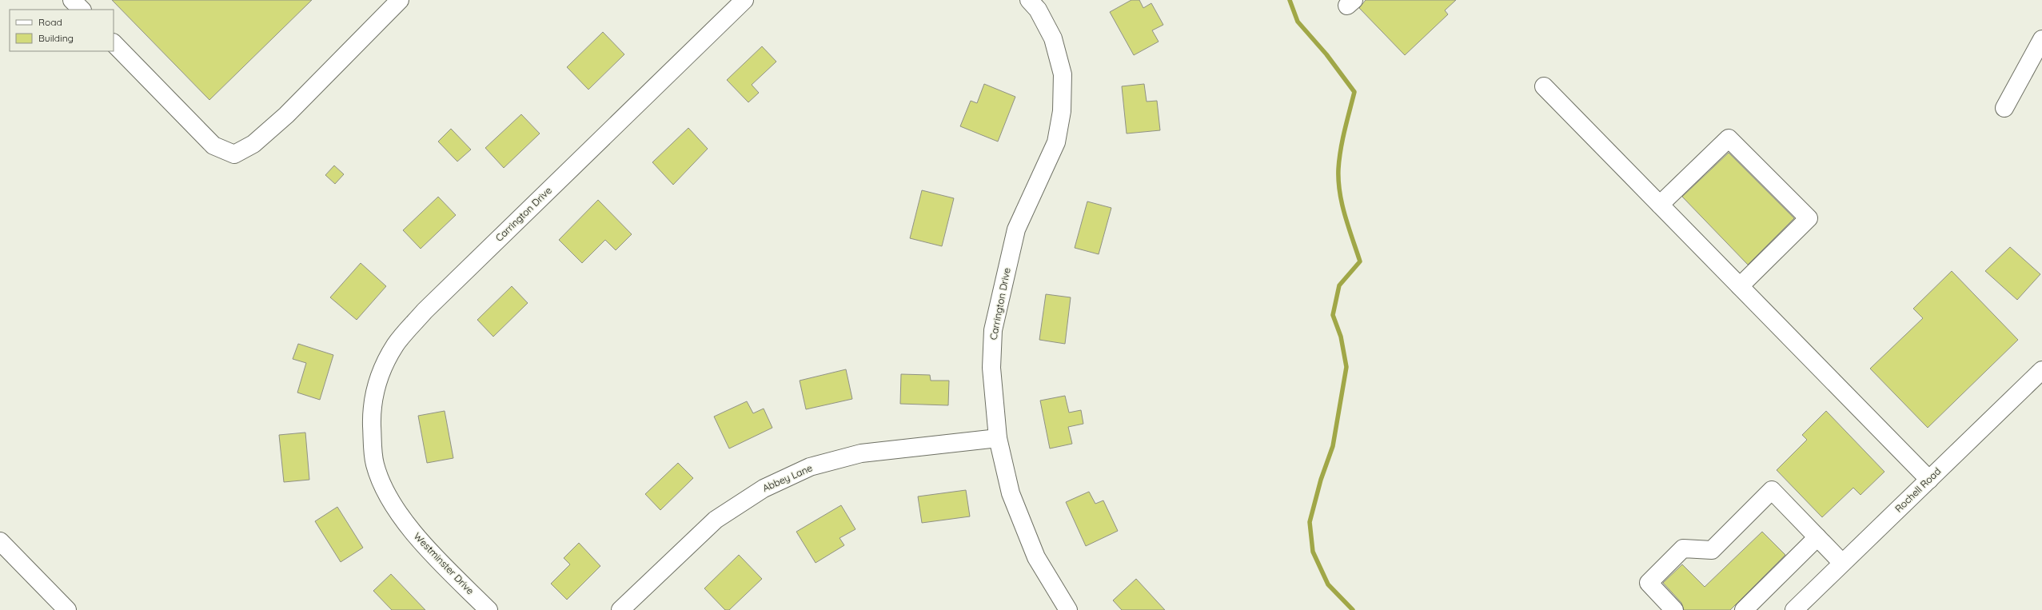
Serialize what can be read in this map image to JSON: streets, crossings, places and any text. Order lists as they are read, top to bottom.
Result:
{
  "streets": {
    "street": [
      "Carrington Drive",
      "Abbey Lane",
      "Rochell Road",
      "Westminster Drive"
    ]
  },
  "crossings": [
    ["Carrington Drive", "Abbey Lane"],
    ["Carrington Drive", "Westminster Drive"]
  ],
  "legend": ["Road", "Building"]
}
